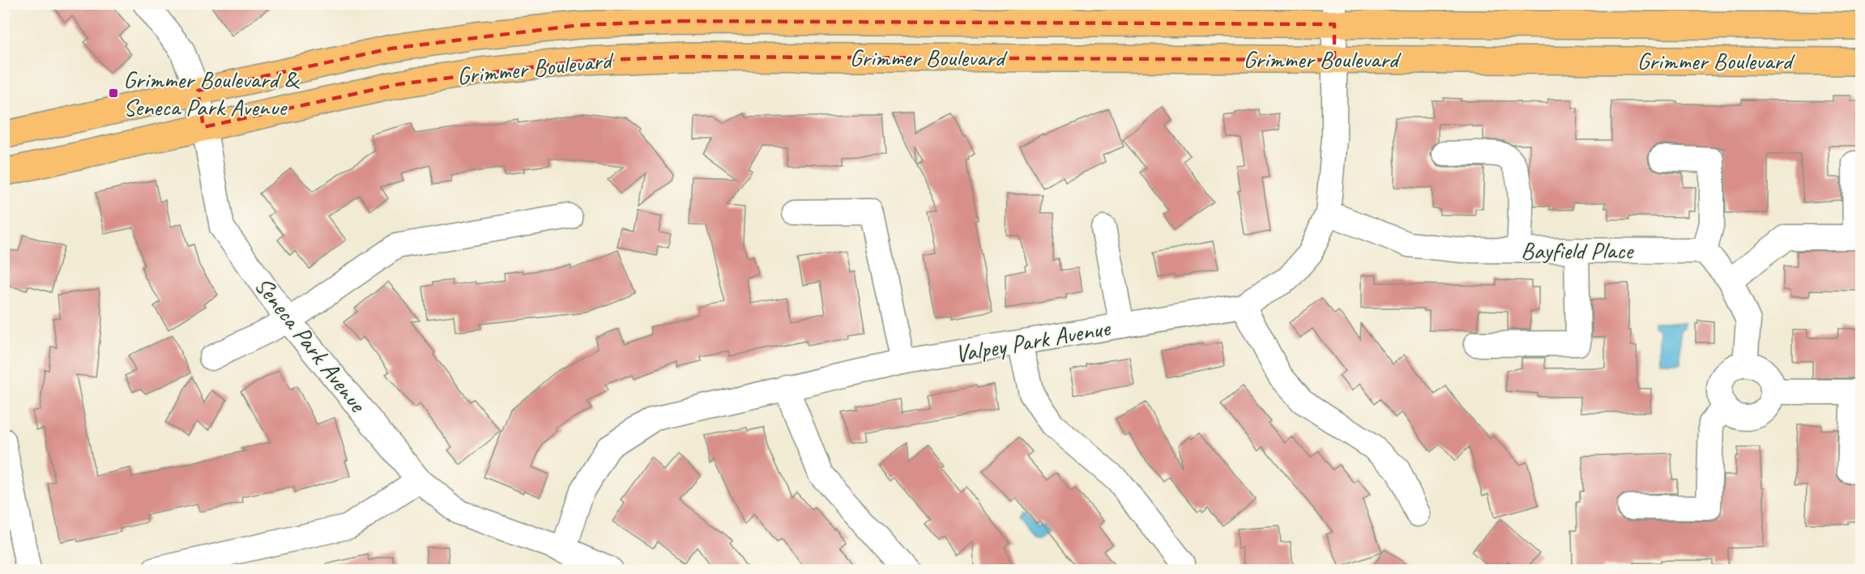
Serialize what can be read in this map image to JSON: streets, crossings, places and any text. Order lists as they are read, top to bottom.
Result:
{
  "streets": {
    "main road": ["Grimmer Boulevard"],
    "street": ["Bayfield Place", "Valpey Park Avenue", "Seneca Park Avenue"]
  },
  "crossings": [
    ["Grimmer Boulevard", "Valpey Park Avenue"],
    ["Grimmer Boulevard", "Seneca Park Avenue"],
    ["Bayfield Place", "Valpey Park Avenue"],
    ["Valpey Park Avenue", "Seneca Park Avenue"]
  ],
  "places": {
    "transit": ["Grimmer Boulevard & Seneca Park Avenue"]
  }
}
